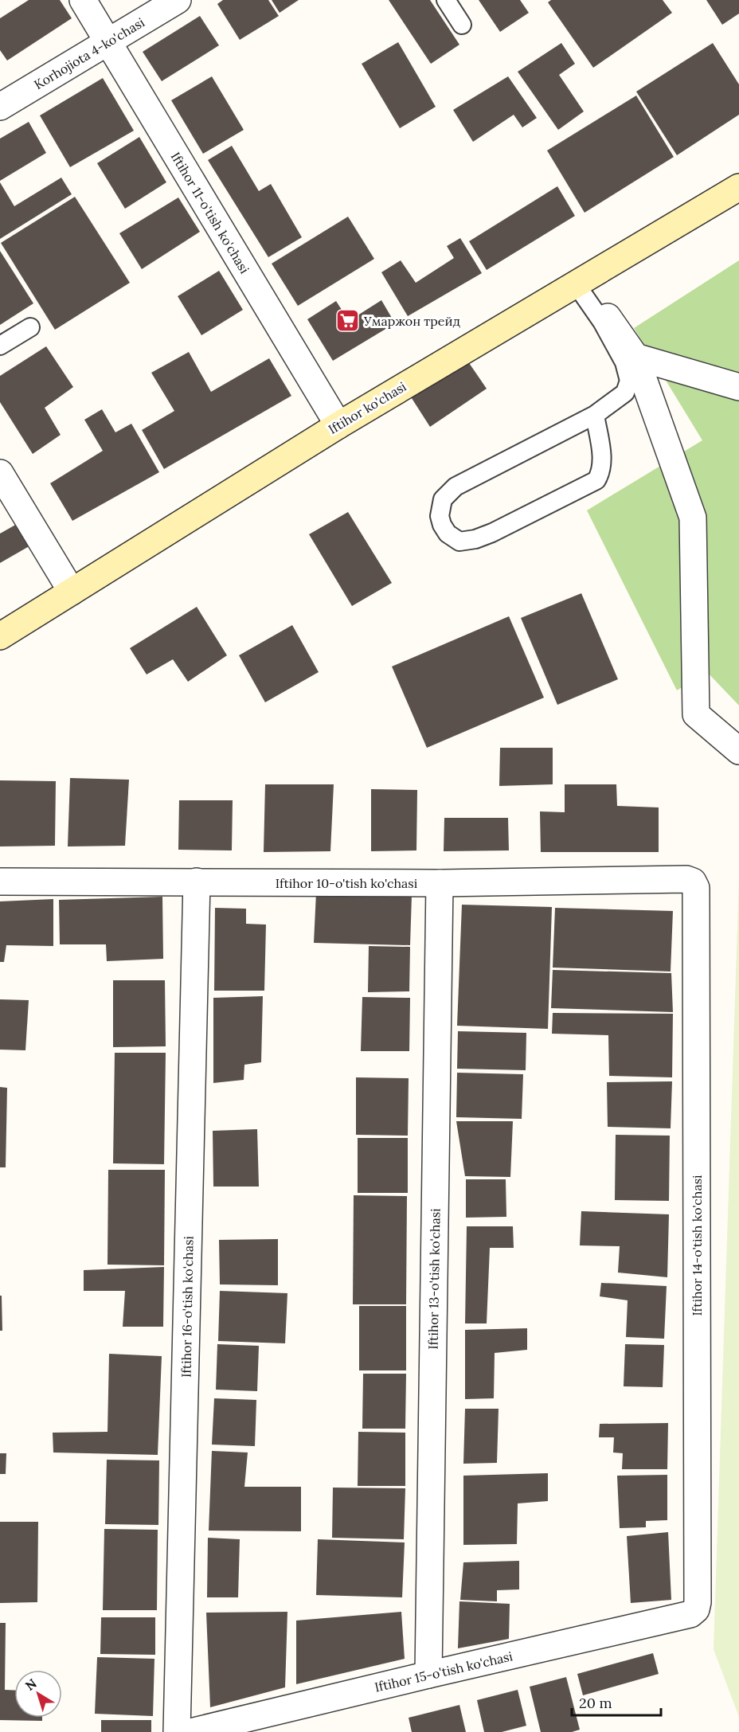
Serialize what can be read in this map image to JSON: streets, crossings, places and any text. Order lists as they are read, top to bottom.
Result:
{
  "streets": {
    "main road": ["Iftihor ko'chasi"],
    "street": [
      "Korhojiota 4-ko'chasi",
      "Iftihor 11-o'tish ko'chasi",
      "Iftihor 10-o'tish ko'chasi",
      "Iftihor 14-o'tish ko'chasi",
      "Iftihor 13-o'tish ko'chasi",
      "Iftihor 16-o'tish ko'chasi",
      "Iftihor 15-o'tish ko'chasi"
    ]
  },
  "crossings": [
    ["Korhojiota 4-ko'chasi", "Iftihor 11-o'tish ko'chasi"],
    ["Iftihor 11-o'tish ko'chasi", "Iftihor ko'chasi"],
    ["Iftihor 10-o'tish ko'chasi", "Iftihor 14-o'tish ko'chasi"],
    ["Iftihor 10-o'tish ko'chasi", "Iftihor 13-o'tish ko'chasi"],
    ["Iftihor 10-o'tish ko'chasi", "Iftihor 16-o'tish ko'chasi"],
    ["Iftihor 14-o'tish ko'chasi", "Iftihor 15-o'tish ko'chasi"],
    ["Iftihor 13-o'tish ko'chasi", "Iftihor 15-o'tish ko'chasi"]
  ],
  "places": {
    "supermarket": ["Умаржон трейд"]
  },
  "scale_bar": "20 m",
  "north": "top left"
}
